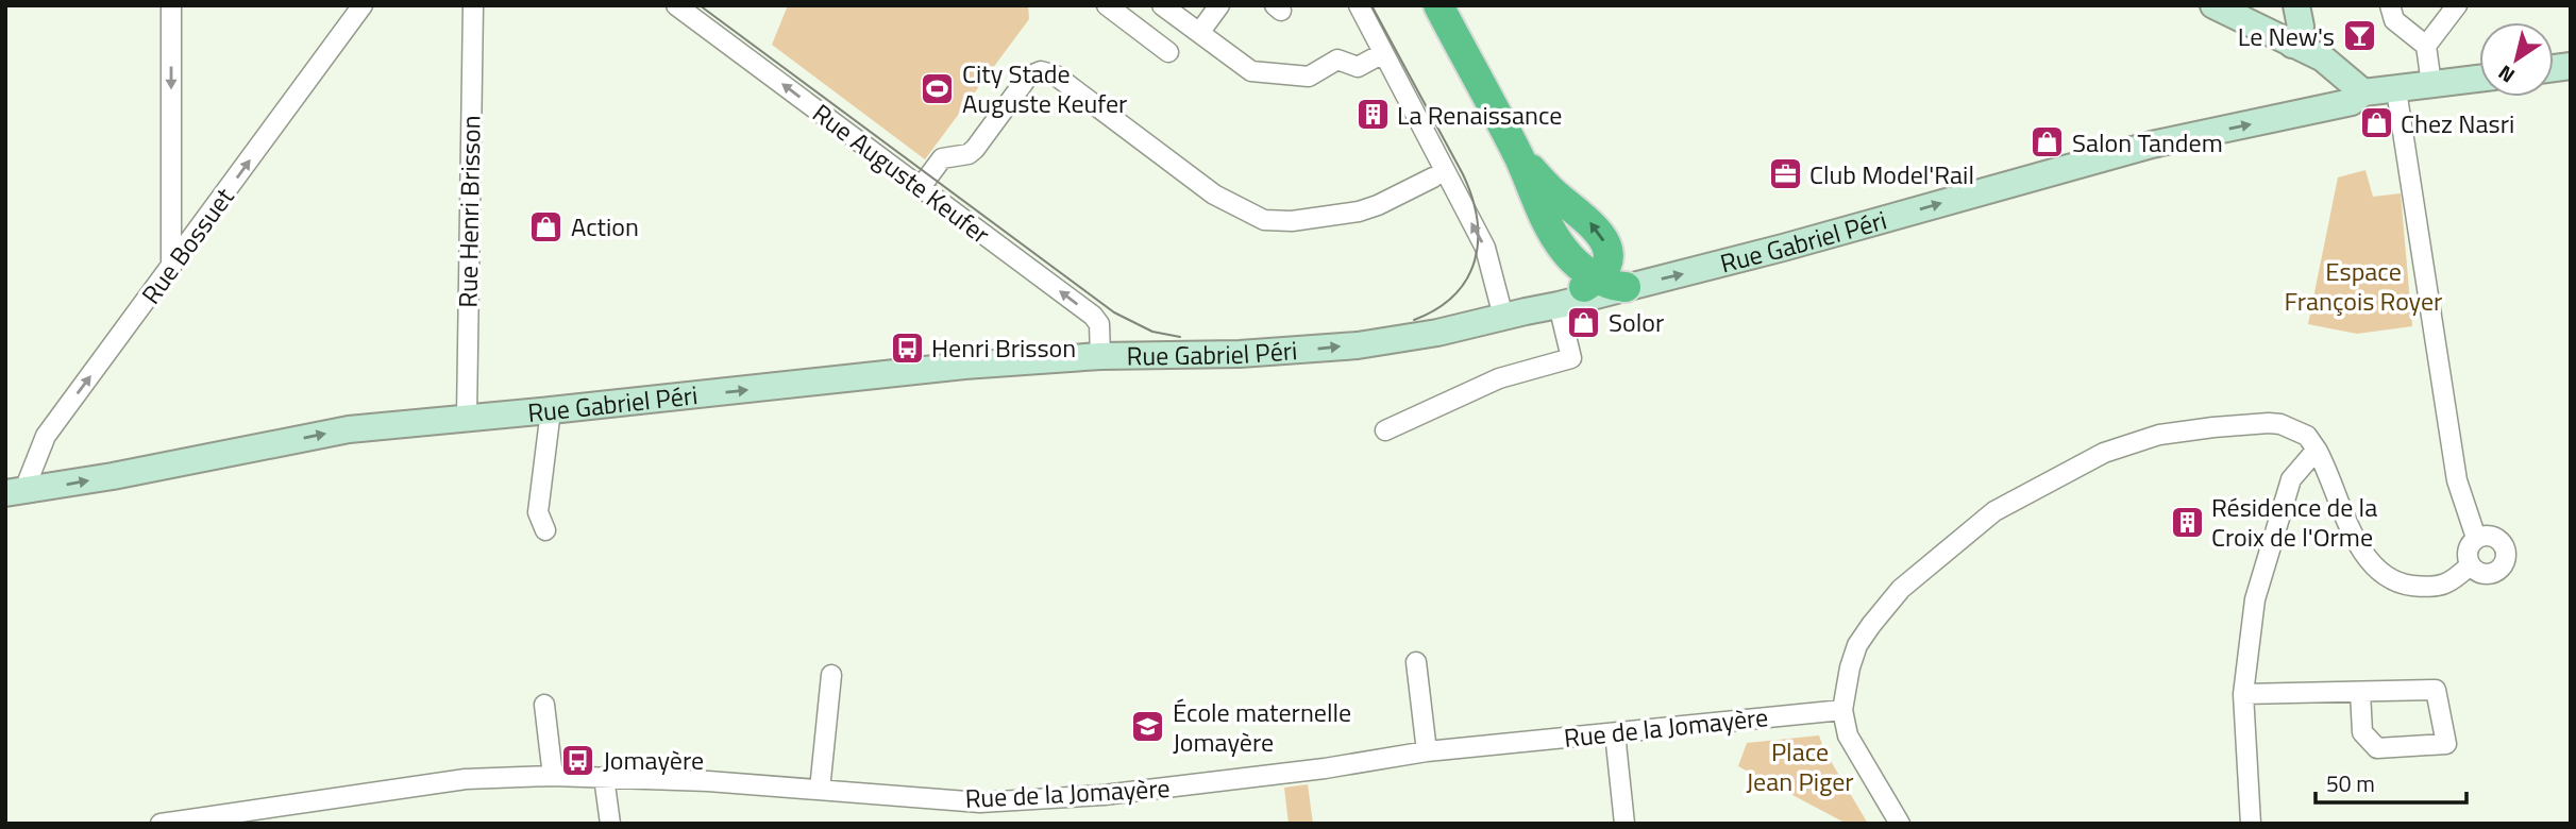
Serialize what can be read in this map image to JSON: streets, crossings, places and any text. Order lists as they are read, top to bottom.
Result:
{
  "streets": {
    "main road": ["Rue Gabriel Péri"],
    "street": [
      "Rue Auguste Keufer",
      "Rue Henri Brisson",
      "Rue Bossuet",
      "Rue de la Jomayère"
    ]
  },
  "crossings": [
    ["Rue Auguste Keufer", "Rue Gabriel Péri"],
    ["Rue Henri Brisson", "Rue Gabriel Péri"],
    ["Rue Gabriel Péri", "Rue Bossuet"]
  ],
  "one_way": ["Rue Auguste Keufer", "Rue Gabriel Péri", "Rue Bossuet"],
  "parks": ["Espace François Royer", "Place Jean Piger"],
  "places": {
    "bar": ["Le New's"],
    "sports": ["City Stade Auguste Keufer"],
    "building": ["La Renaissance", "Résidence de la Croix de l'Orme"],
    "shop": [
      "Chez Nasri",
      "Salon Tandem",
      "Action",
      "Solor"
    ],
    "office": ["Club Model'Rail"],
    "bus stop": ["Henri Brisson", "Jomayère"],
    "school or university": ["École maternelle Jomayère"]
  },
  "scale_bar": "50 m",
  "north": "bottom left"
}
